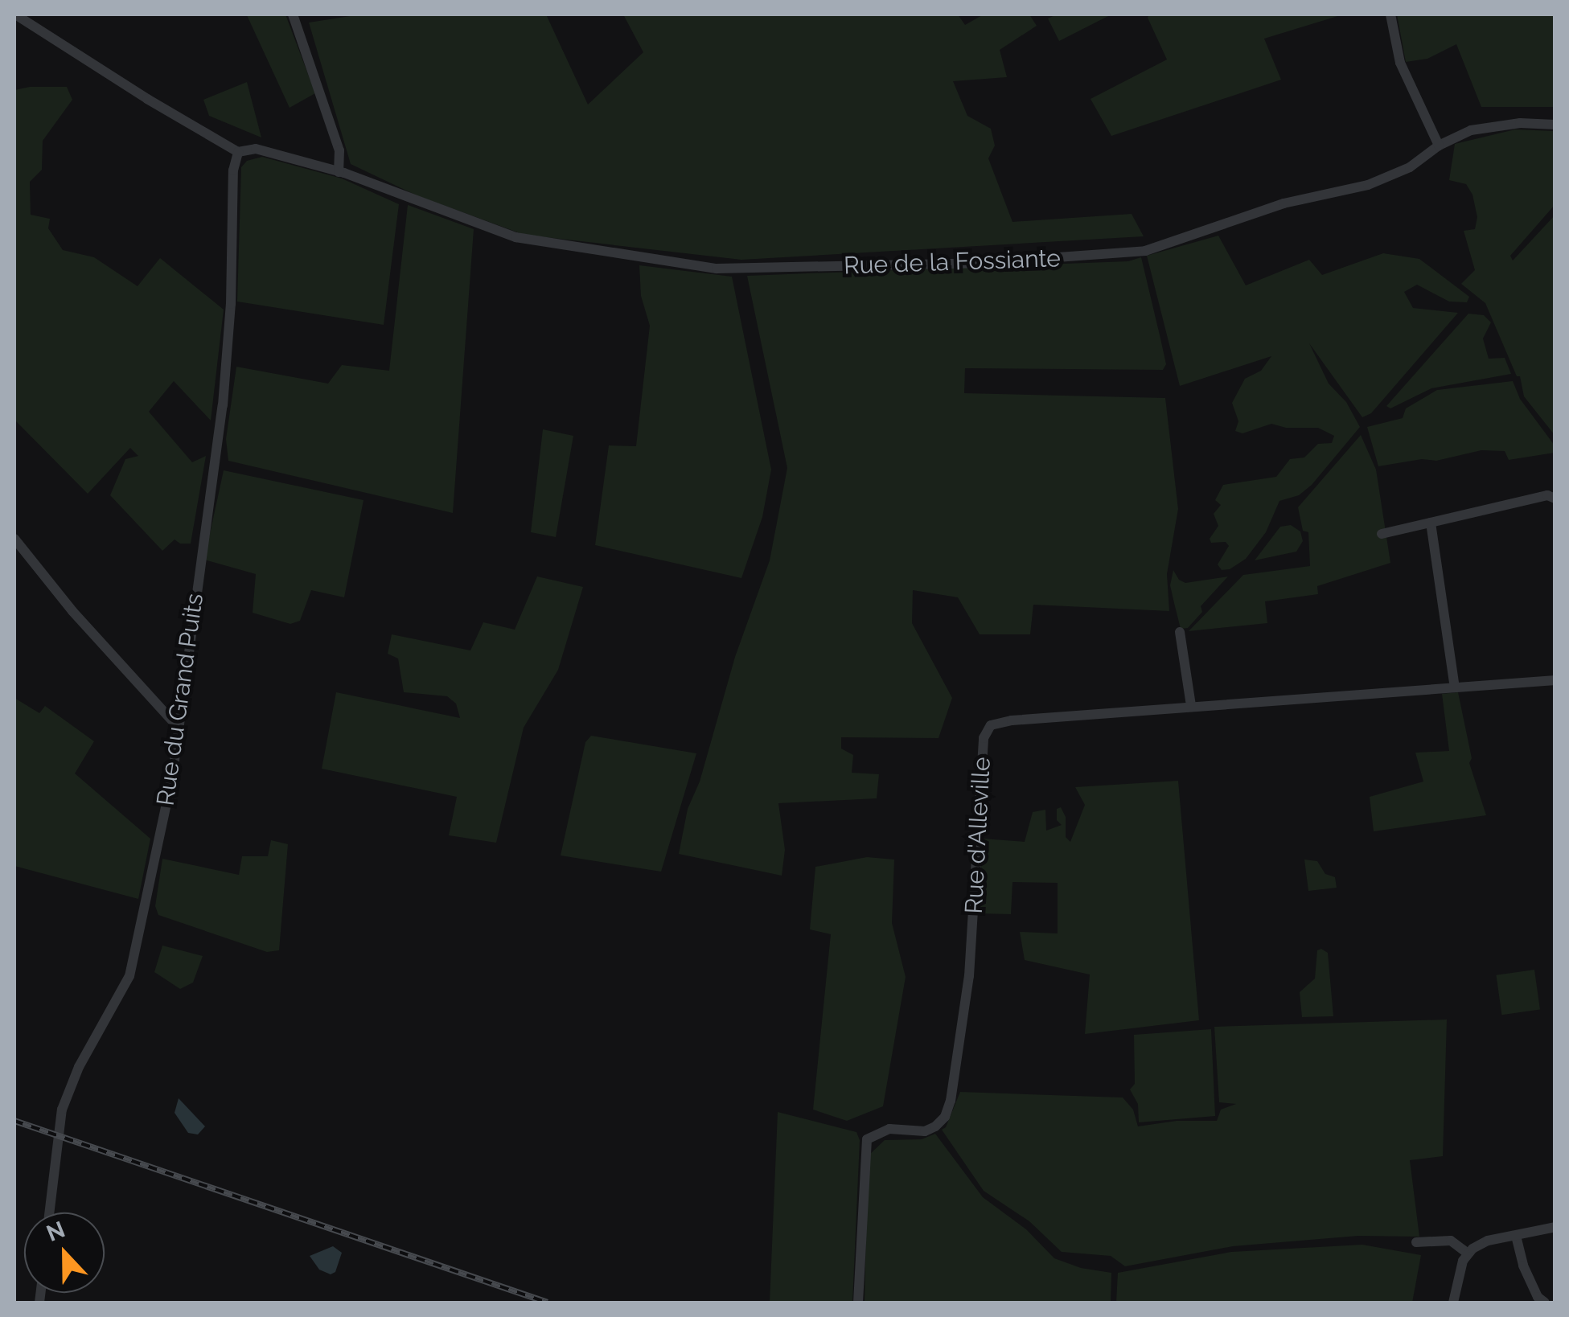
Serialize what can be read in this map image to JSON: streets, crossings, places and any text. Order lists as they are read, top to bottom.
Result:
{
  "streets": {
    "street": ["Rue de la Fossiante", "Rue du Grand Puits", "Rue d'Alleville"]
  },
  "north": "top"
}
